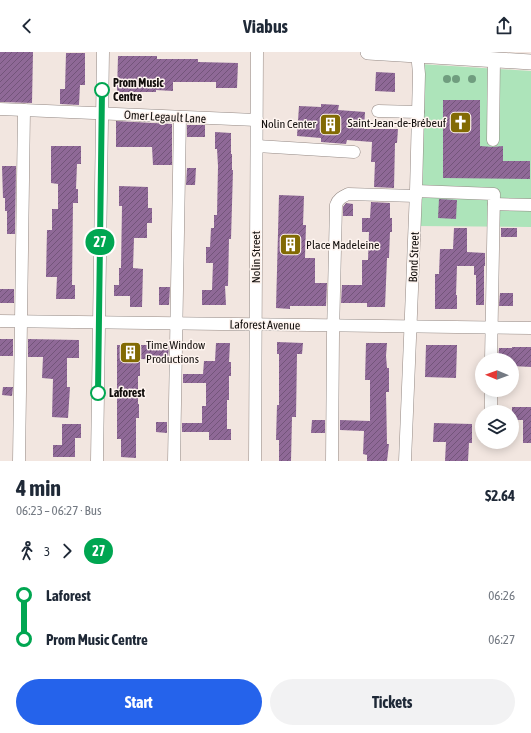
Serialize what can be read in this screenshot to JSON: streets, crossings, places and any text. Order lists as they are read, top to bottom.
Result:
{
  "streets": {
    "street": [
      "Omer Legault Lane",
      "Nolin Street",
      "Bond Street",
      "Laforest Avenue"
    ]
  },
  "crossings": [
    ["Omer Legault Lane", "Nolin Street"],
    ["Nolin Street", "Laforest Avenue"],
    ["Bond Street", "Laforest Avenue"]
  ],
  "places": {
    "other": ["Prom Music Centre", "Laforest"],
    "church": ["Saint-Jean-de-Brébeuf"],
    "building": ["Nolin Center", "Place Madeleine", "Time Window Productions"]
  },
  "lines": ["bus line 27"],
  "north": "left",
  "page": {
    "header": "Viabus",
    "on_map": "27",
    "heading": ["4 min", "06:23 – 06:27 · Bus", "$2.64"],
    "legs": ["3", "27"],
    "list": [
      {
        "name": "Laforest",
        "value": "06:26"
      },
      {
        "name": "Prom Music Centre",
        "value": "06:27"
      }
    ],
    "buttons": ["Start", "Tickets"]
  }
}
